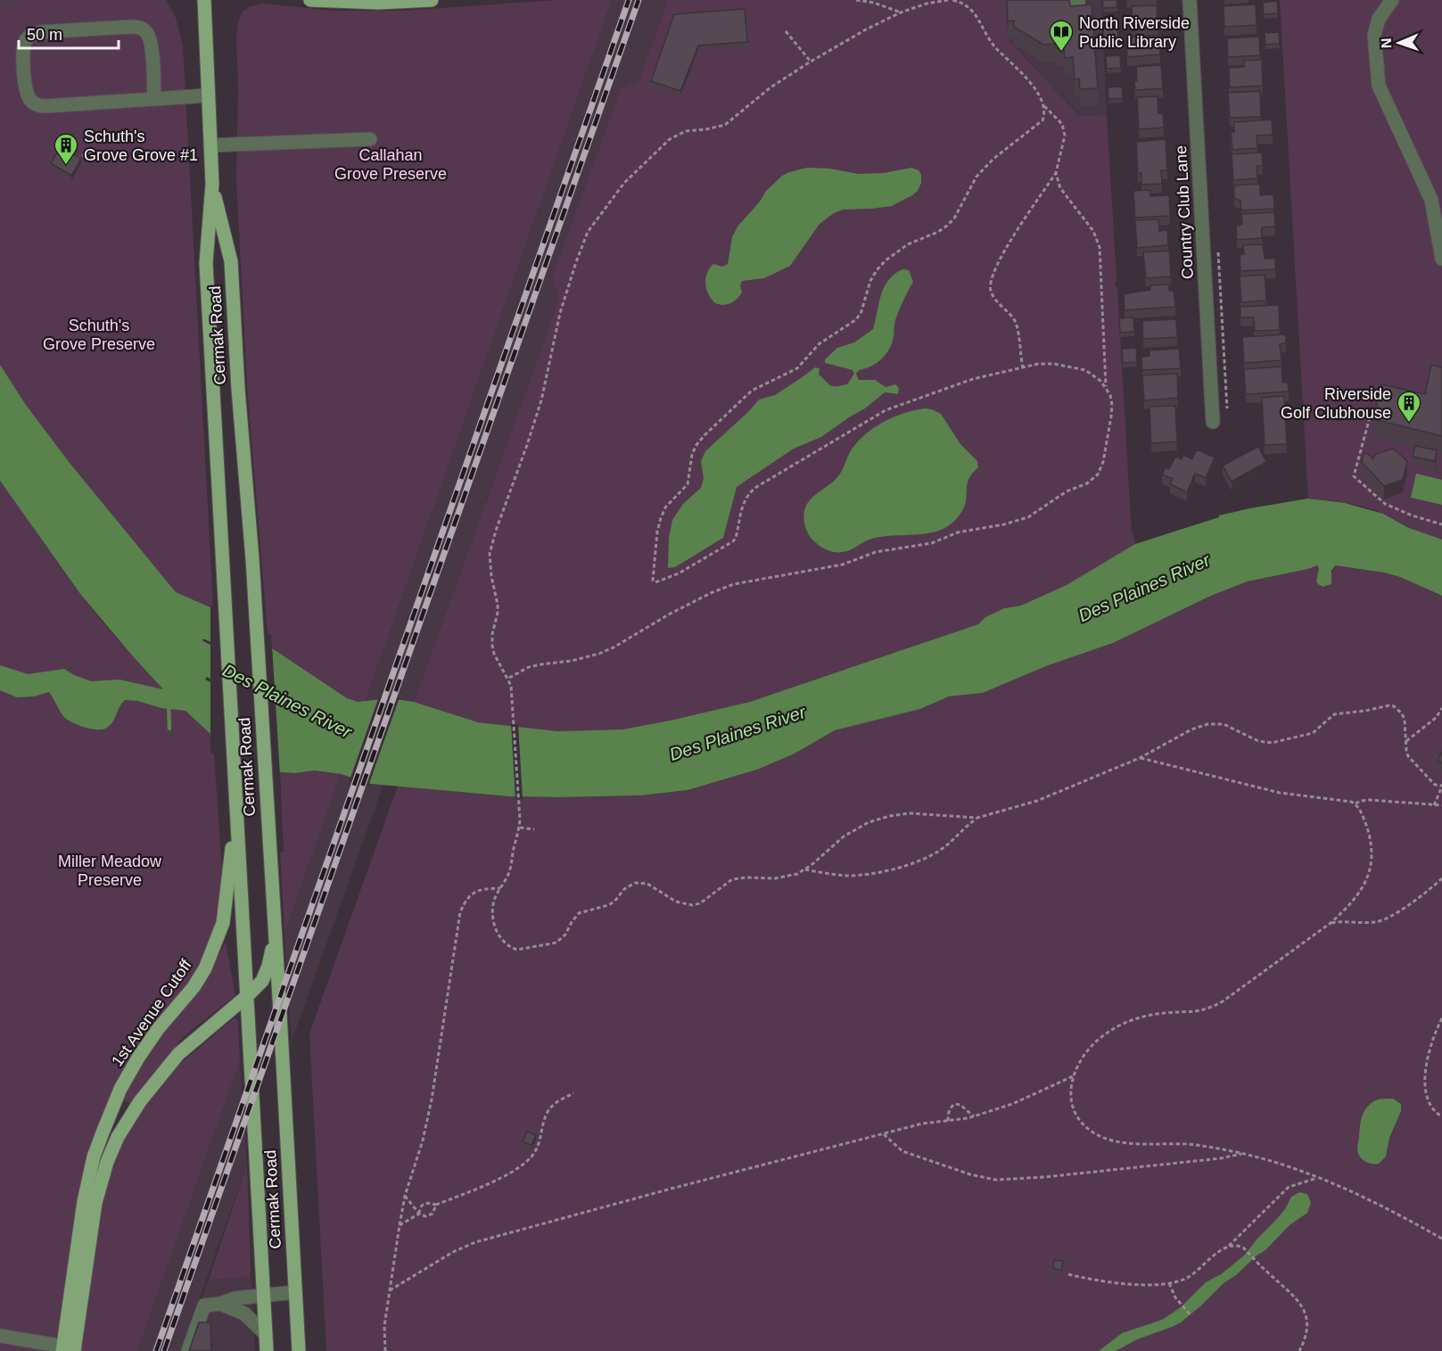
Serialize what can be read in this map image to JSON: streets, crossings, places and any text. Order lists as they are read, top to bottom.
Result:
{
  "streets": {
    "main road": ["Cermak Road", "1st Avenue Cutoff"],
    "street": ["Country Club Lane"]
  },
  "crossings": [
    ["Cermak Road", "1st Avenue Cutoff"]
  ],
  "water": ["Des Plaines River"],
  "parks": ["Callahan Grove Preserve", "Schuth's Grove Preserve", "Miller Meadow Preserve"],
  "places": {
    "library": ["North Riverside Public Library"],
    "building": ["Schuth's Grove Grove #1", "Riverside Golf Clubhouse"]
  },
  "scale_bar": "50 m",
  "north": "left"
}
